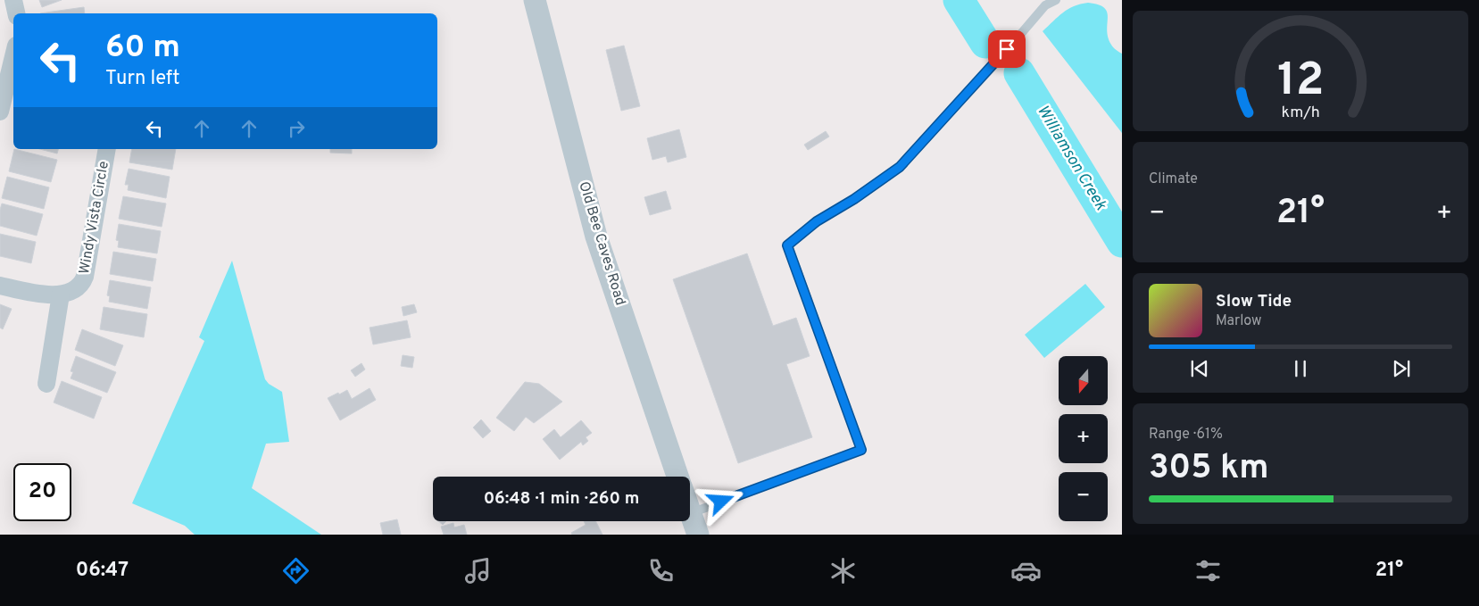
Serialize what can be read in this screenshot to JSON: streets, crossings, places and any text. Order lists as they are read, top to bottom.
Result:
{
  "streets": {
    "street": ["Windy Vista Circle", "Old Bee Caves Road"]
  },
  "water": ["Williamson Creek"],
  "north": "bottom",
  "page": {
    "turn": ["60 m", "Turn left"],
    "tile": [
      "Climate",
      ["Range · 61%", "305 km"]
    ],
    "heat": ["−", "21°", "+"],
    "song": ["Slow Tide", "Marlow"],
    "map_buttons": ["+", "−"],
    "limit": "20",
    "trip": "06:48 · 1 min · 260 m",
    "tabs": ["06:47", "21°"],
    "gauge": ["12", "km/h"]
  }
}
